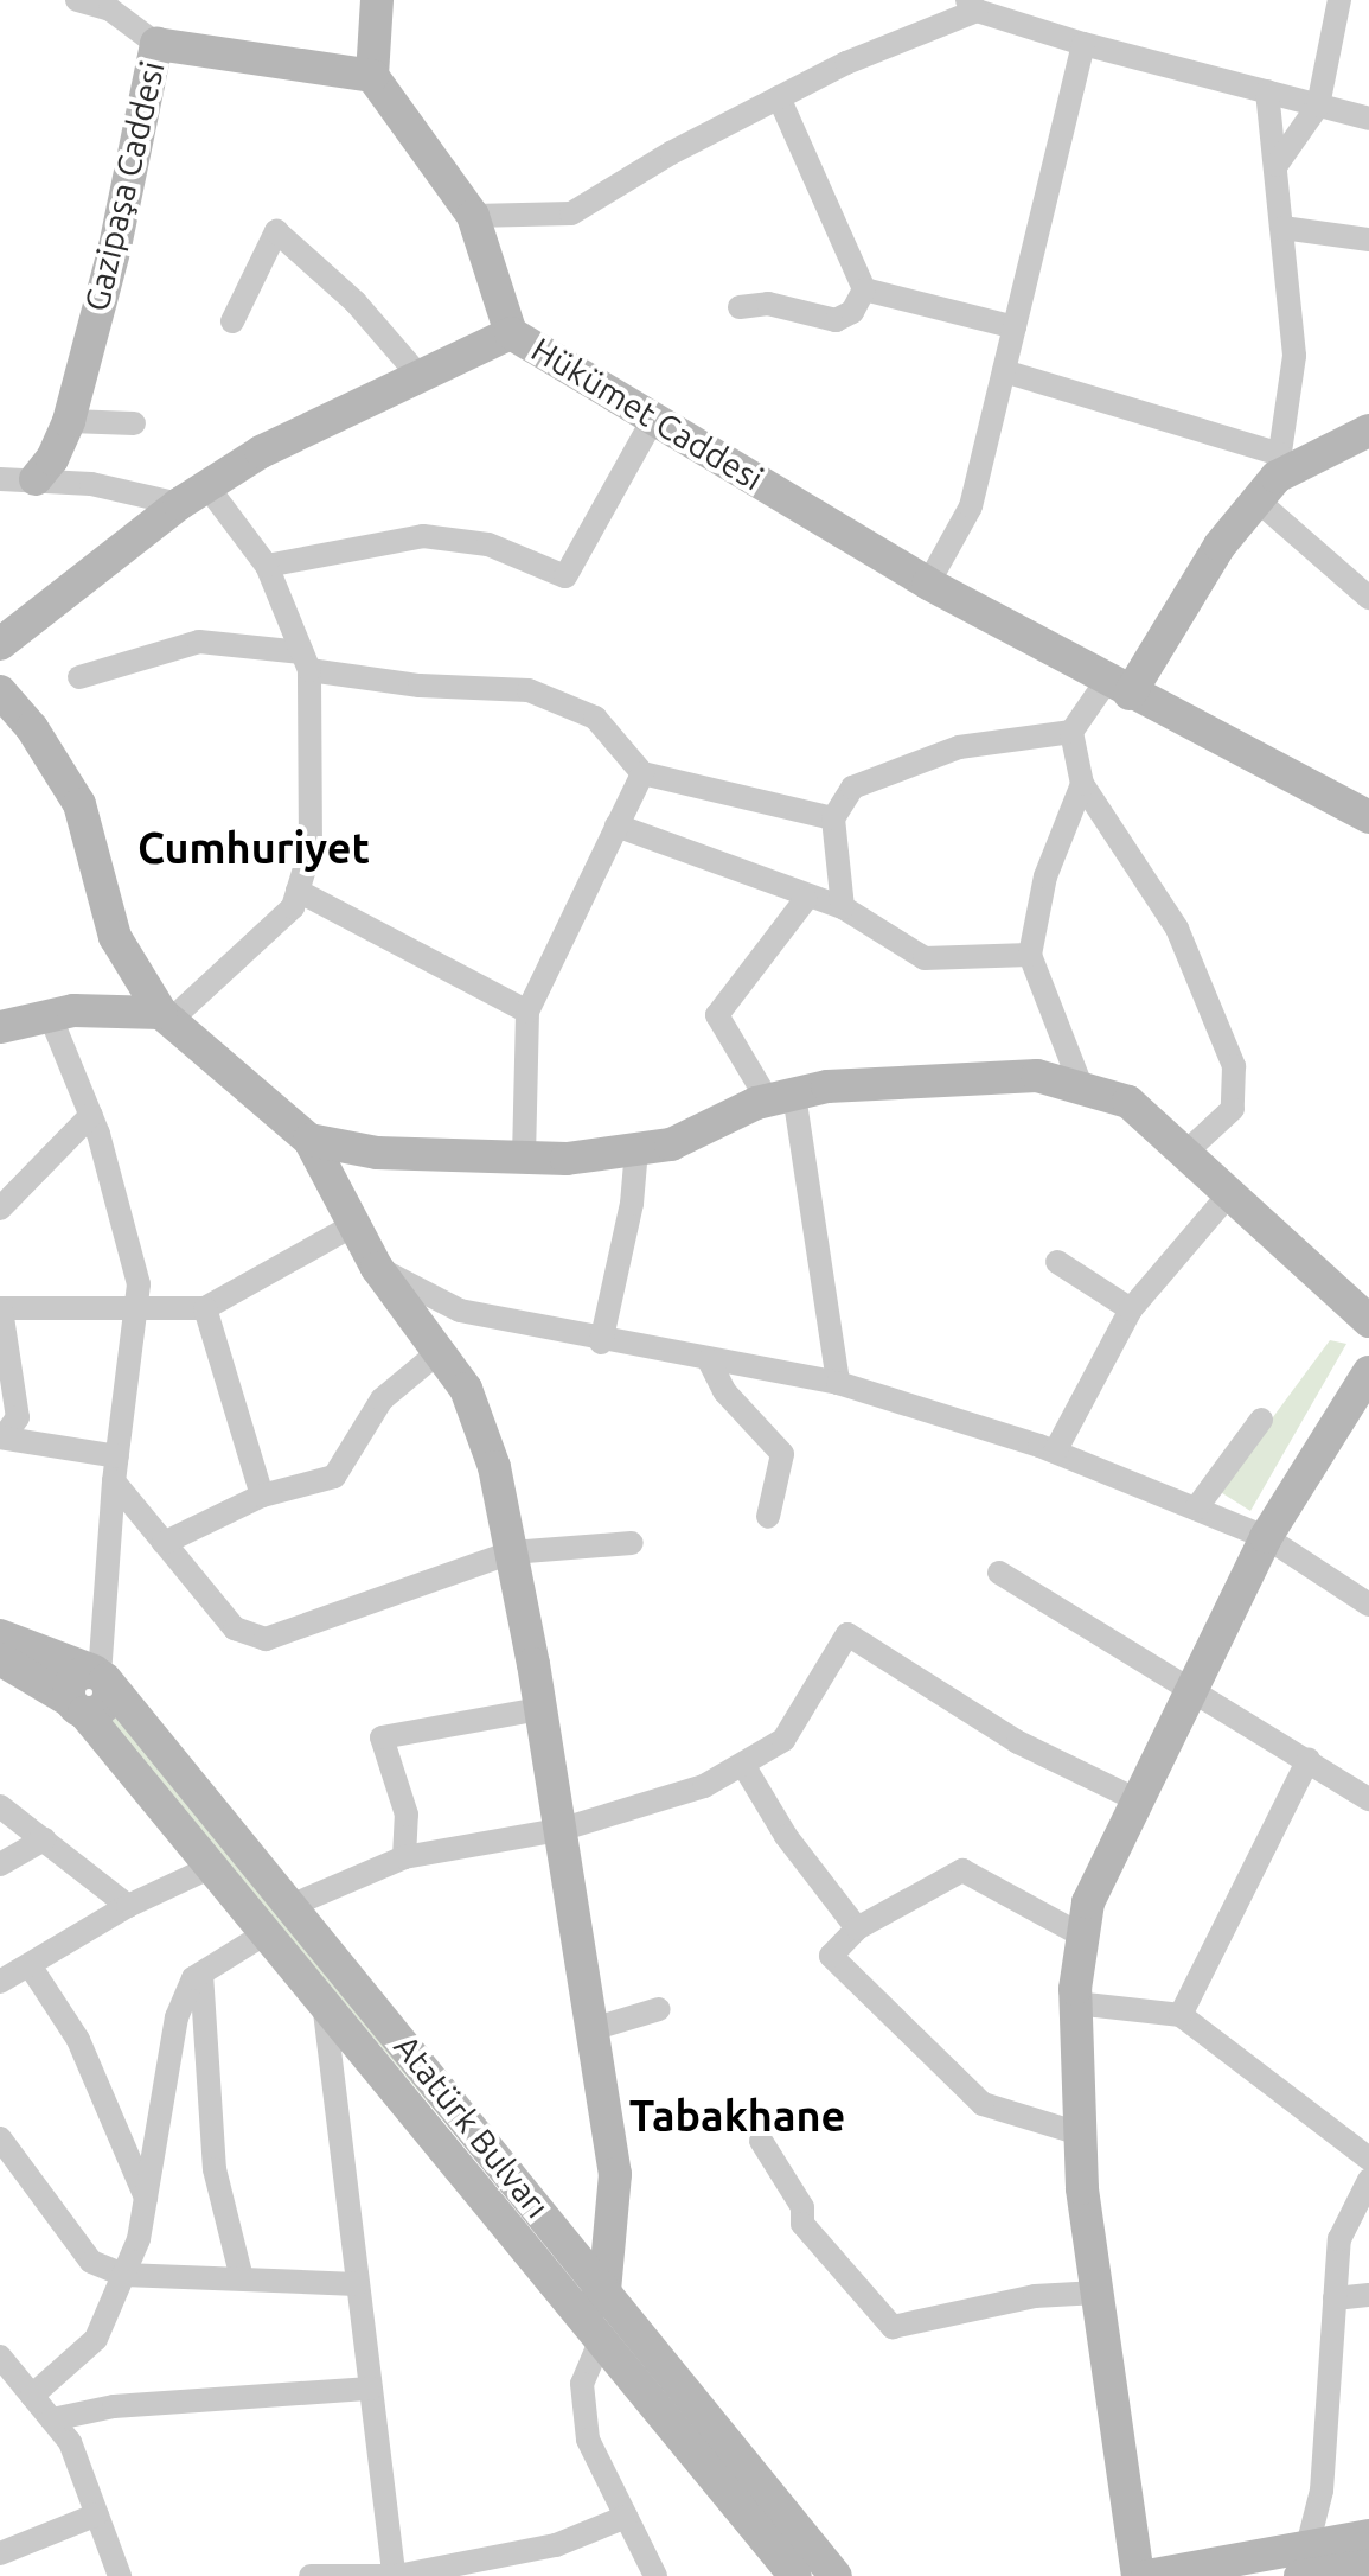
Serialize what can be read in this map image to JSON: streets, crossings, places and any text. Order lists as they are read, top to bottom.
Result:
{
  "streets": {
    "street": ["Gazipaşa Caddesi", "Hükümet Caddesi", "Atatürk Bulvarı"]
  },
  "districts": ["Cumhuriyet", "Tabakhane"]
}
